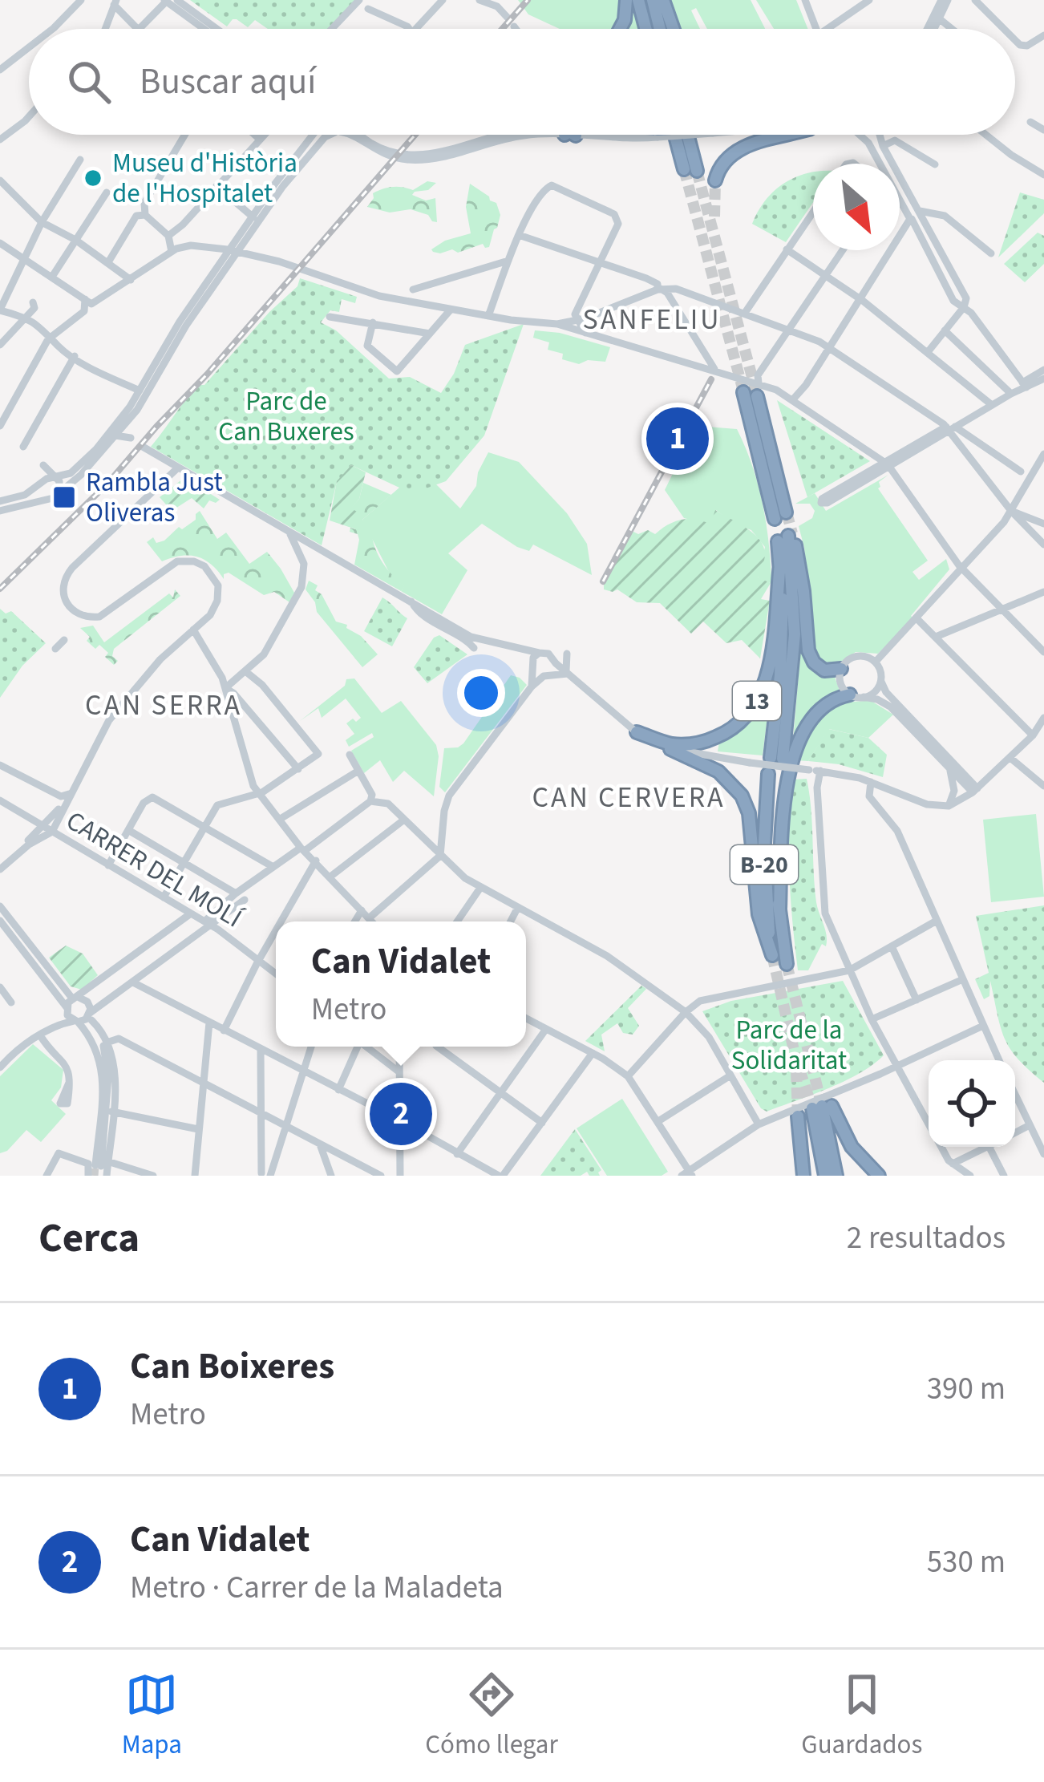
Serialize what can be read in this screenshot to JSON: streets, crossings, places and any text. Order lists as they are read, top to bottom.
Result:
{
  "streets": {
    "highway": ["13", "B-20"],
    "street": ["CARRER DEL MOLÍ"]
  },
  "crossings": [
    ["13", "B-20"]
  ],
  "districts": ["SANFELIU", "CAN SERRA", "CAN CERVERA"],
  "parks": ["Parc de Can Buxeres", "Parc de la Solidaritat"],
  "places": {
    "other": ["Museu d'Història de l'Hospitalet"],
    "transit": ["Rambla Just Oliveras"]
  },
  "north": "bottom right",
  "page": {
    "search": "Buscar aquí",
    "pins": ["1", "2"],
    "popup": ["Can Vidalet", "Metro"],
    "heading": ["Cerca", "2 resultados"],
    "list": [
      {
        "mark": "1",
        "name": "Can Boixeres",
        "note": "Metro",
        "value": "390 m"
      },
      {
        "mark": "2",
        "name": "Can Vidalet",
        "note": "Metro · Carrer de la Maladeta",
        "value": "530 m"
      }
    ],
    "nav": ["Mapa", "Cómo llegar", "Guardados"]
  }
}
